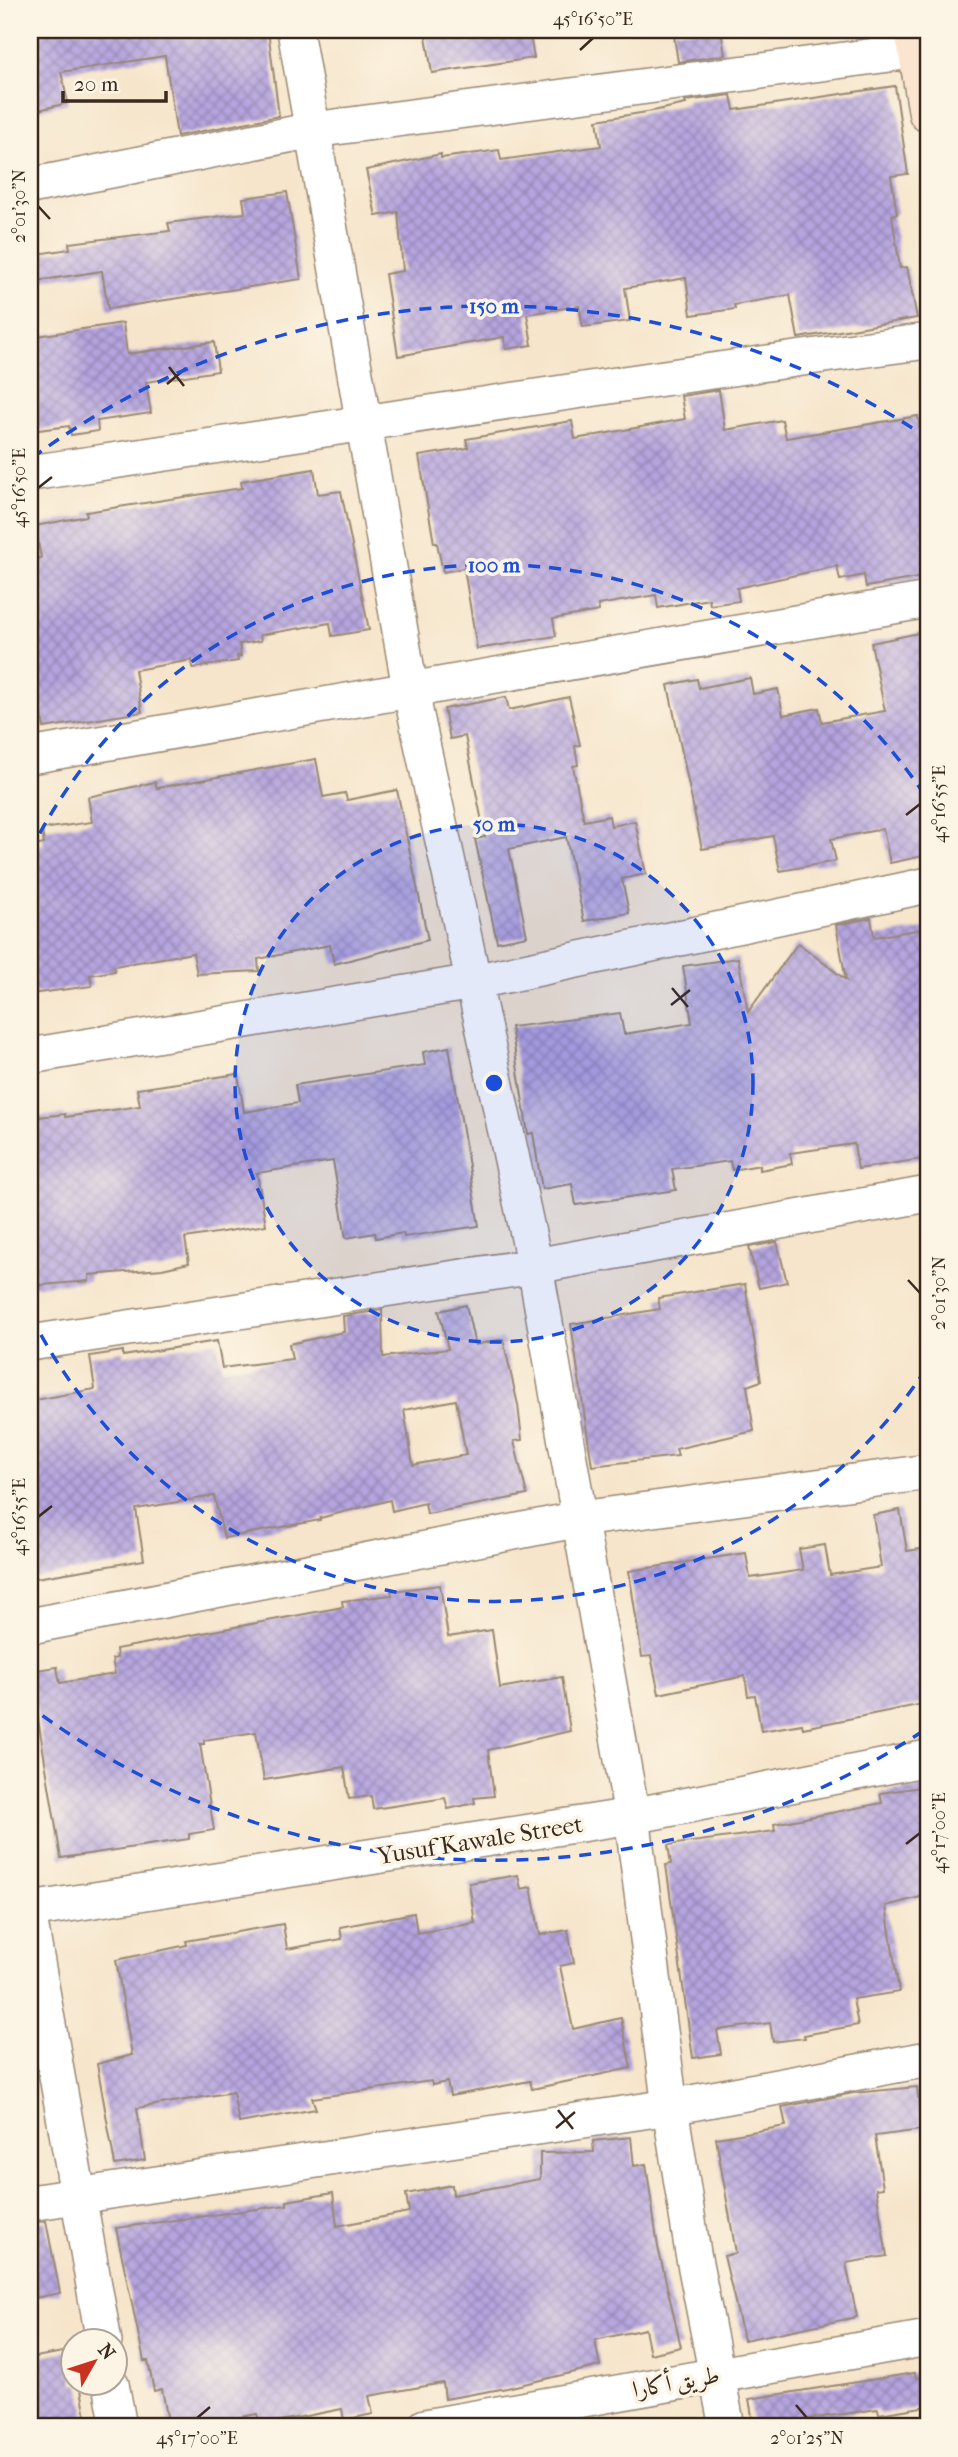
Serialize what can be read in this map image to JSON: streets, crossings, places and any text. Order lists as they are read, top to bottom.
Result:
{
  "streets": {
    "street": ["Yusuf Kawale Street", "طريق أكارا"]
  },
  "scale_bar": "20 m",
  "north": "top right",
  "coordinates": [
    "45°16'50\"E",
    "2°01'30\"N",
    "45°16'55\"E",
    "45°17'00\"E",
    "2°01'25\"N"
  ],
  "rings": ["150 m", "100 m", "50 m"]
}
